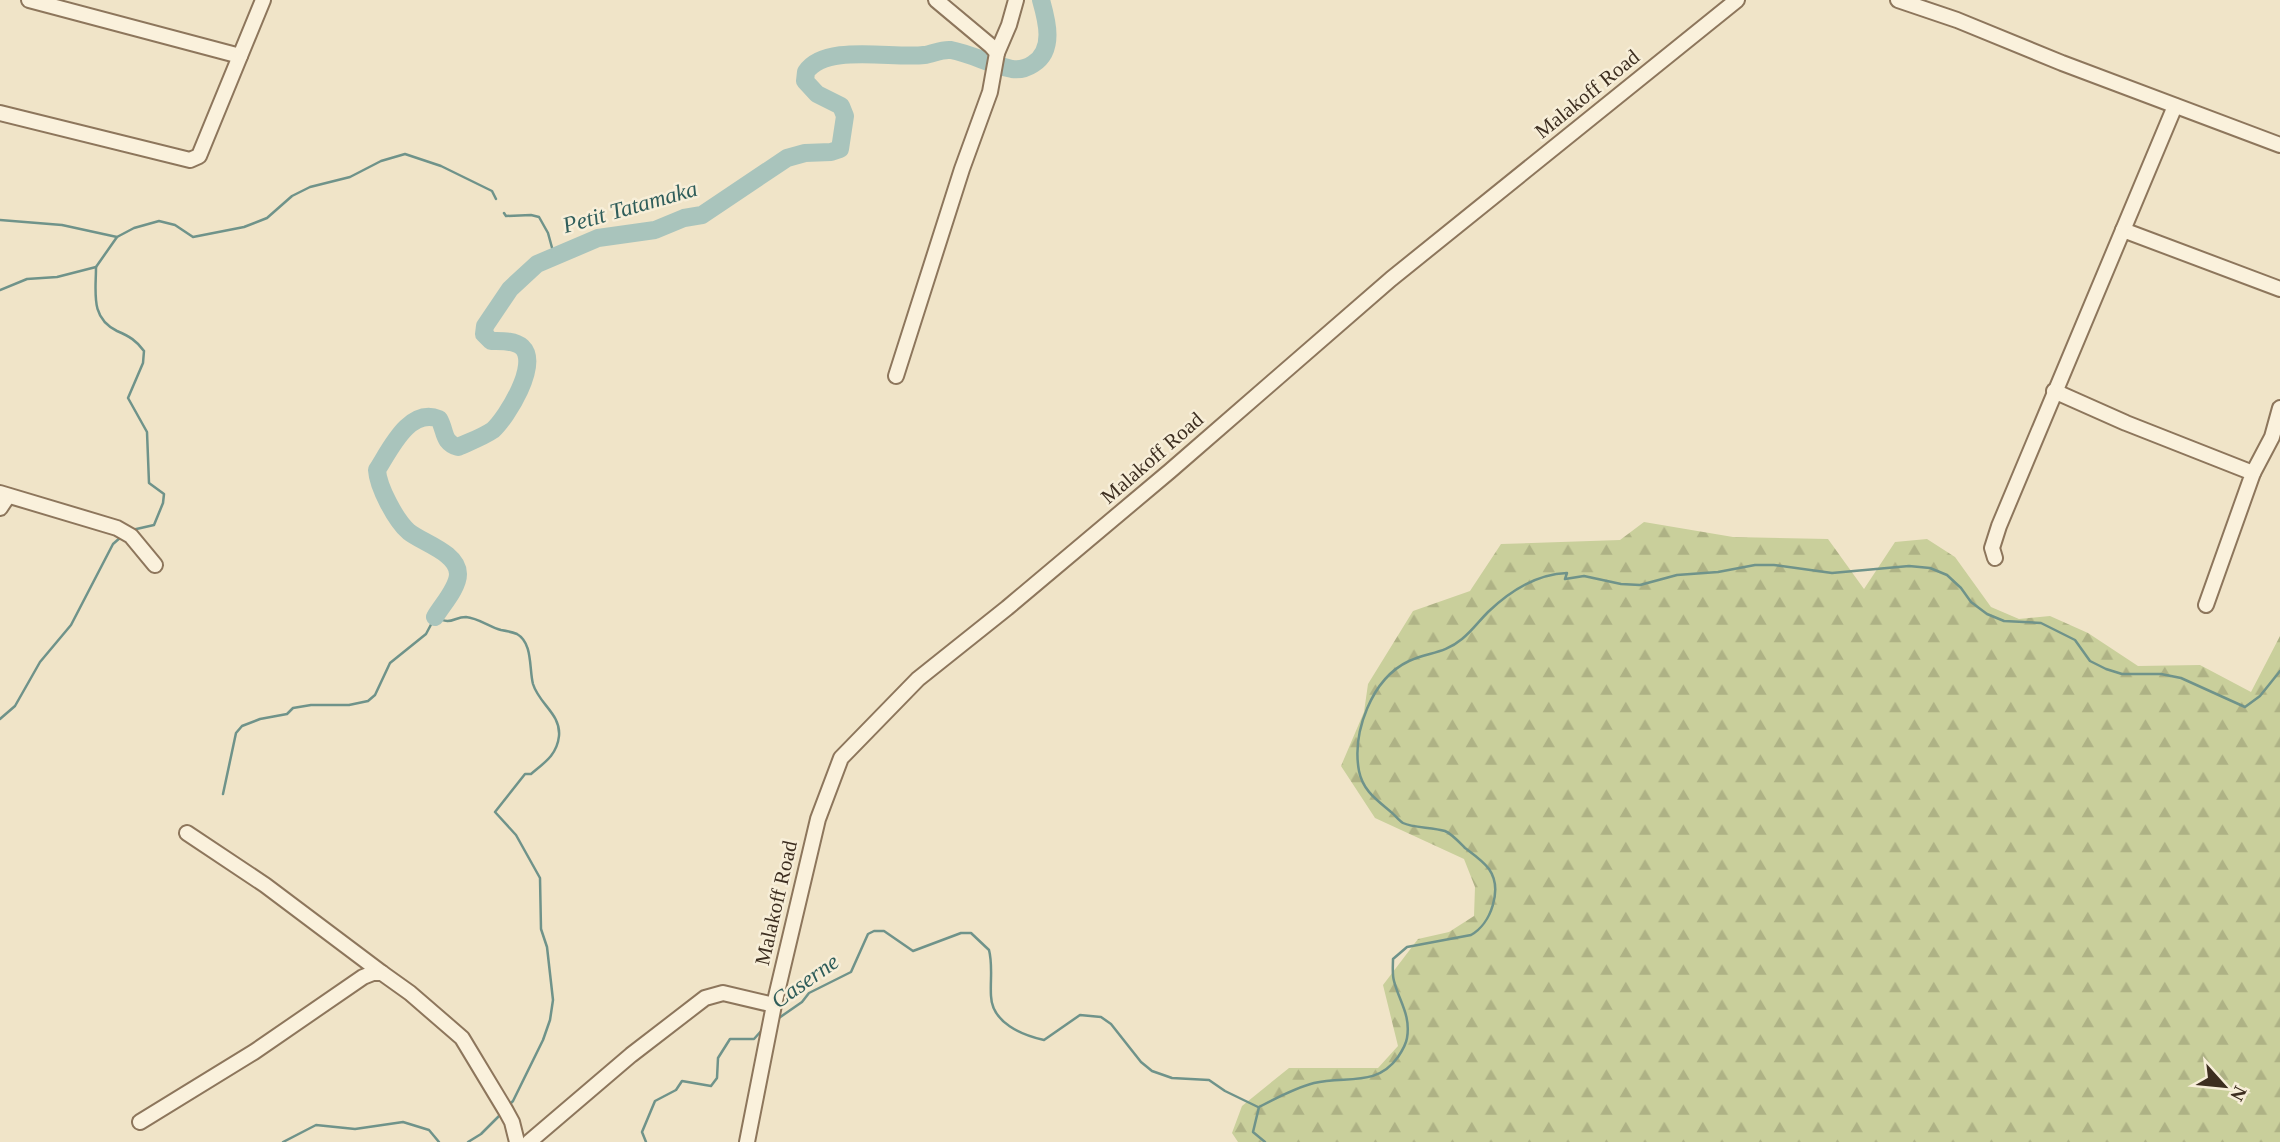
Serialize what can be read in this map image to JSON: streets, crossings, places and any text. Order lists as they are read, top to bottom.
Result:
{
  "streets": {
    "street": ["Malakoff Road"]
  },
  "water": ["Petit Tatamaka", "Caserne"],
  "north": "bottom right"
}
